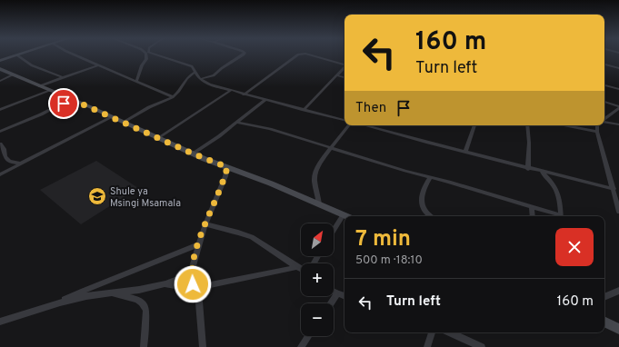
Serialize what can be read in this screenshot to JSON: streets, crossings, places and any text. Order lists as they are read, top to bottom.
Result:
{
  "places": {
    "school or university": ["Shule ya Msingi Msamala"]
  },
  "north": "top right",
  "page": {
    "turn": ["160 m", "Turn left"],
    "then": "Then",
    "heading": ["7 min", "500 m · 18:10"],
    "map_buttons": ["+", "−"],
    "list": [
      {
        "name": "Turn left",
        "value": "160 m"
      }
    ]
  }
}
